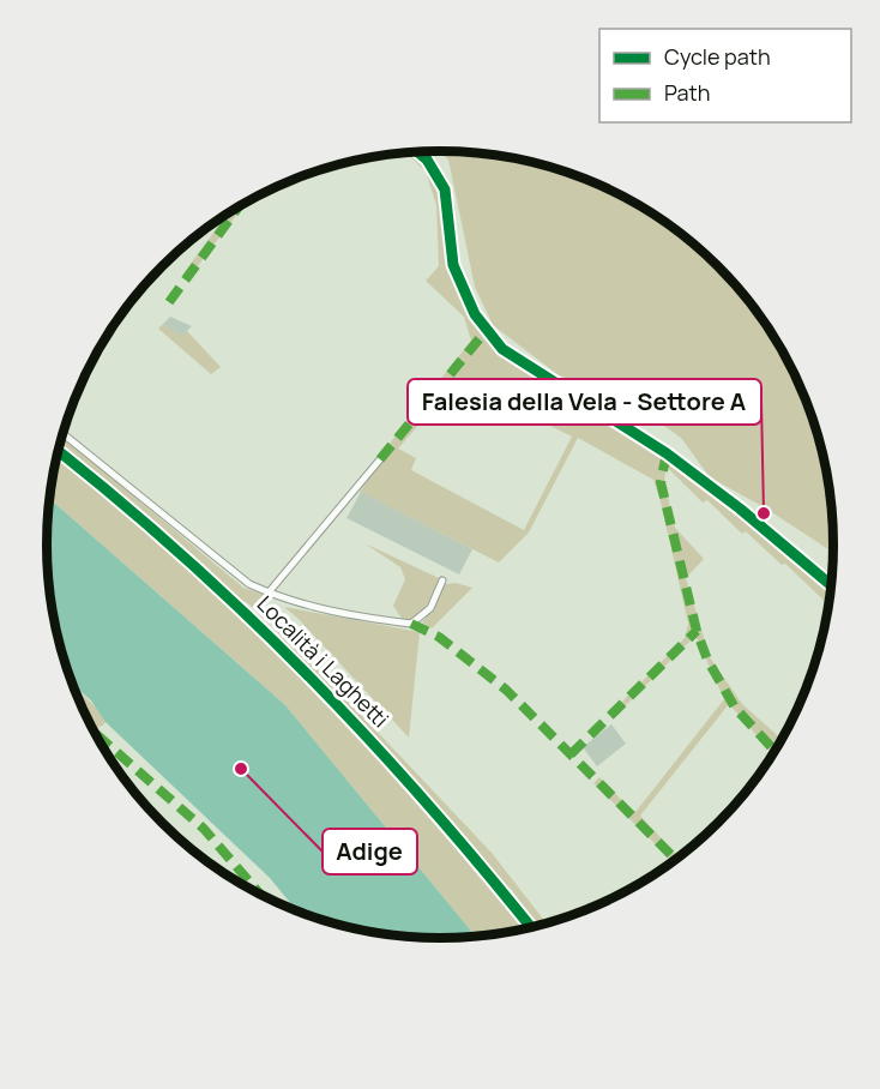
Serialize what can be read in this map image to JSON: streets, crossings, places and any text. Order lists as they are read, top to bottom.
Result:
{
  "streets": {
    "street": ["Località i Laghetti"]
  },
  "places": ["Falesia della Vela - Settore A", "Adige"],
  "legend": ["Cycle path", "Path"]
}
